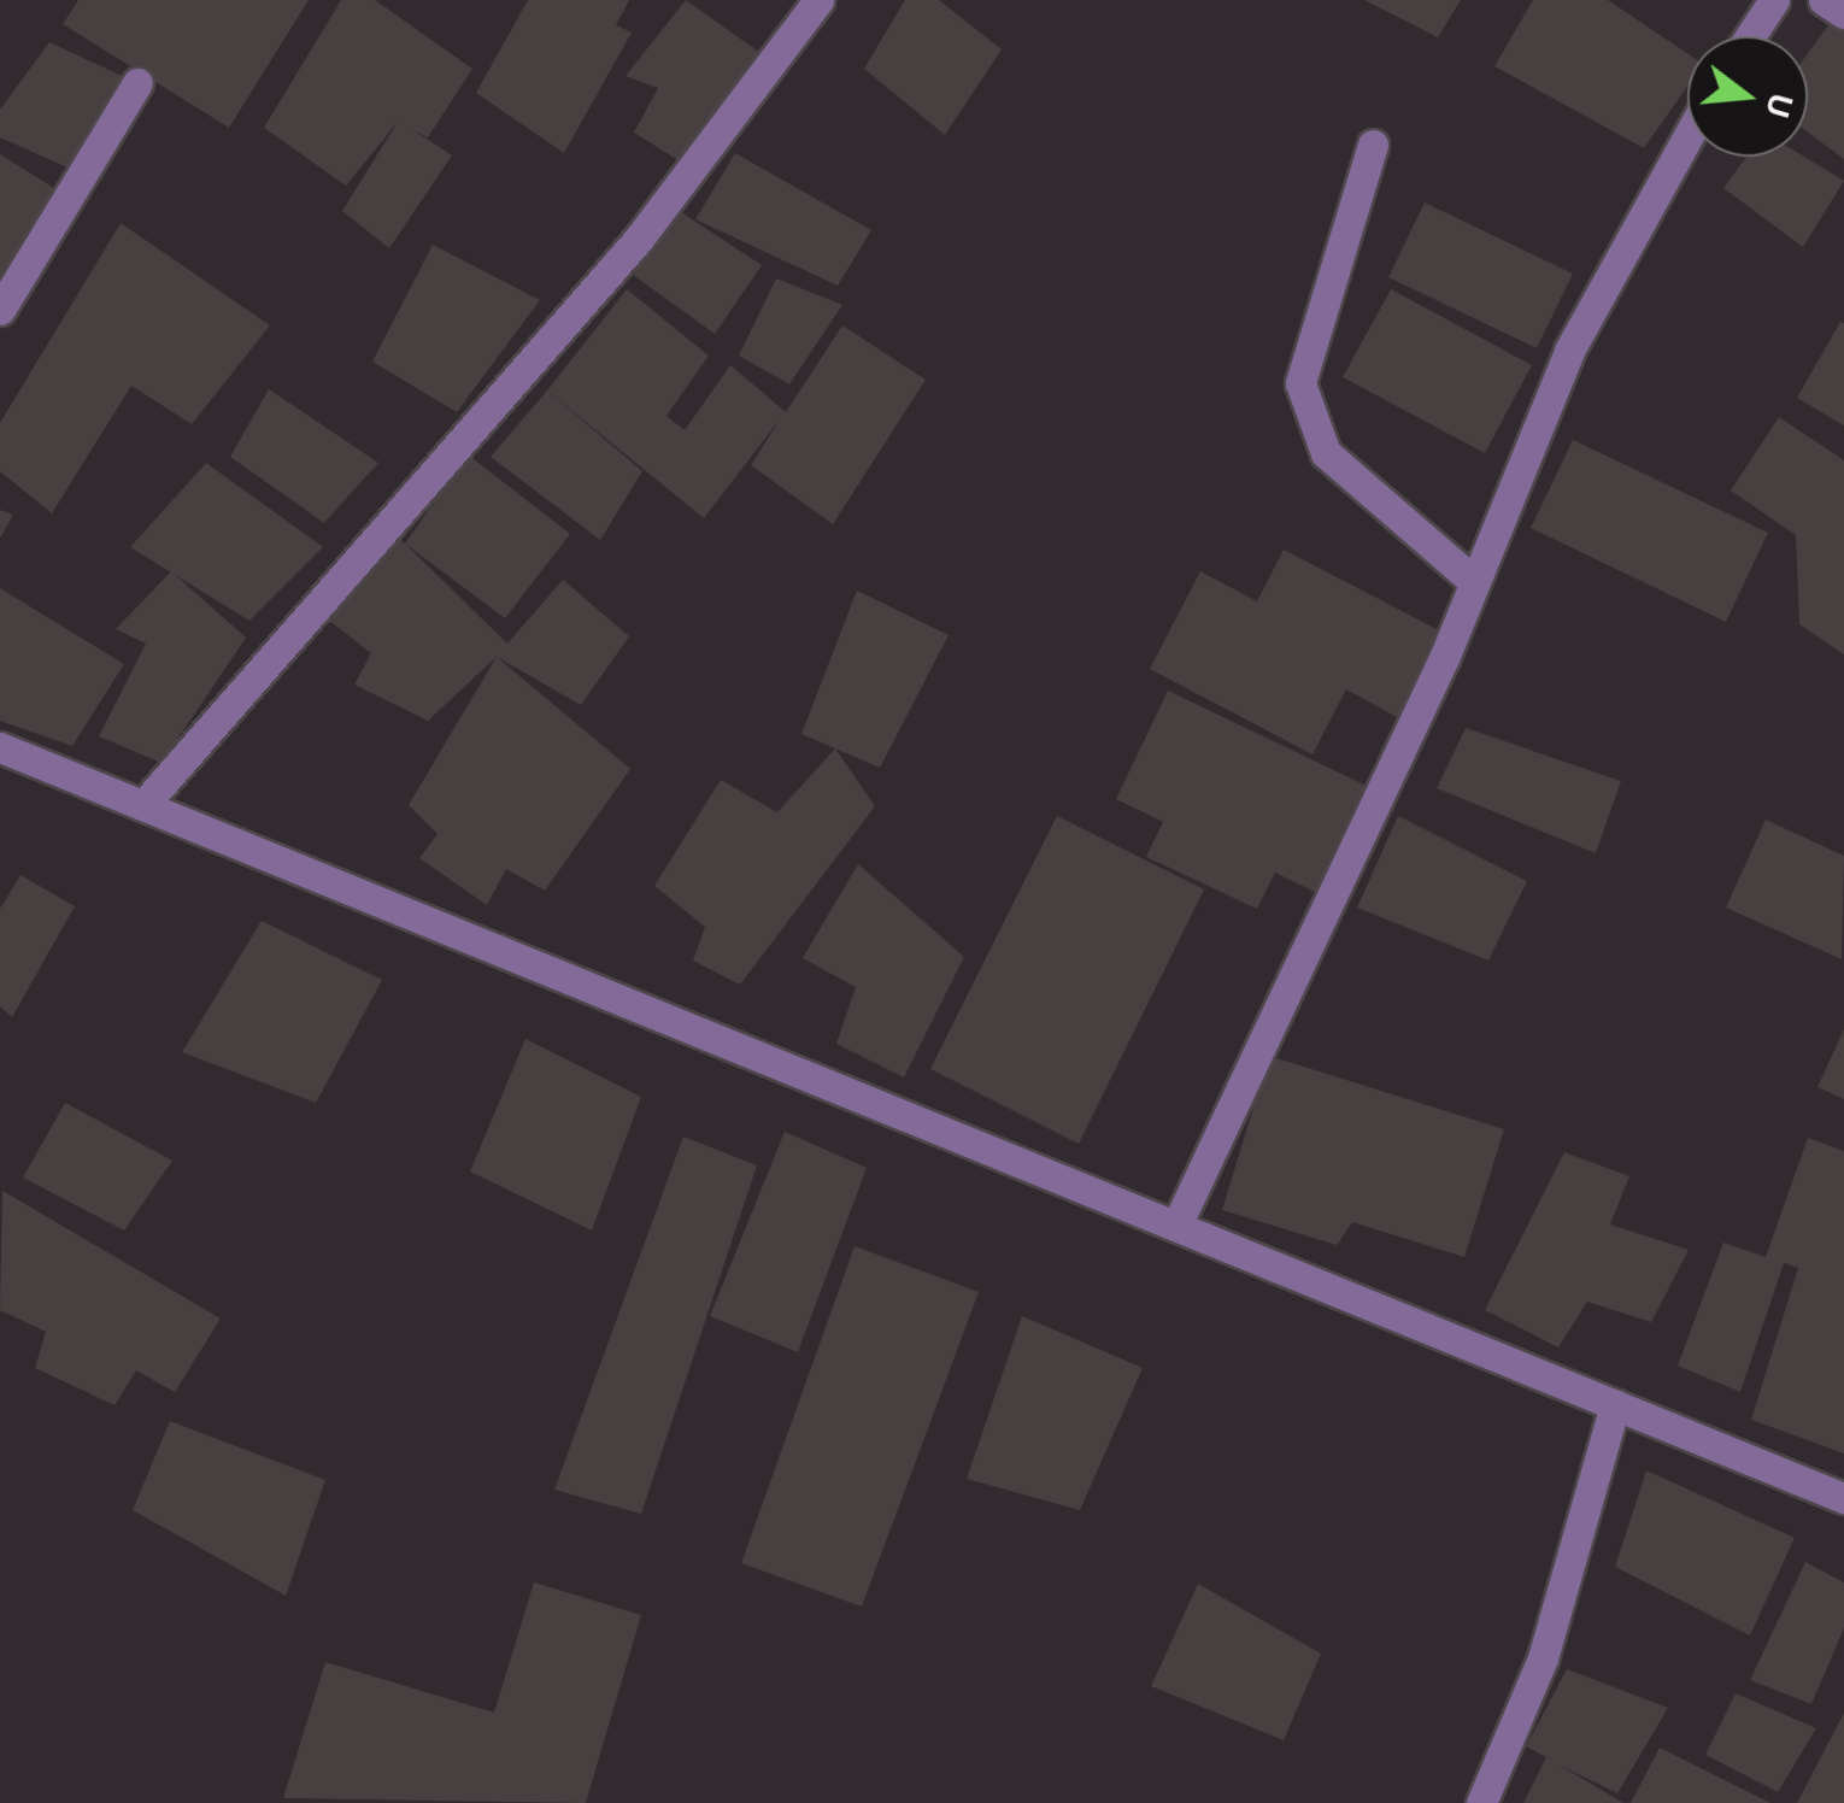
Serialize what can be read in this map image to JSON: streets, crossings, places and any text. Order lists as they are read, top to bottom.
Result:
{
  "north": "right"
}
